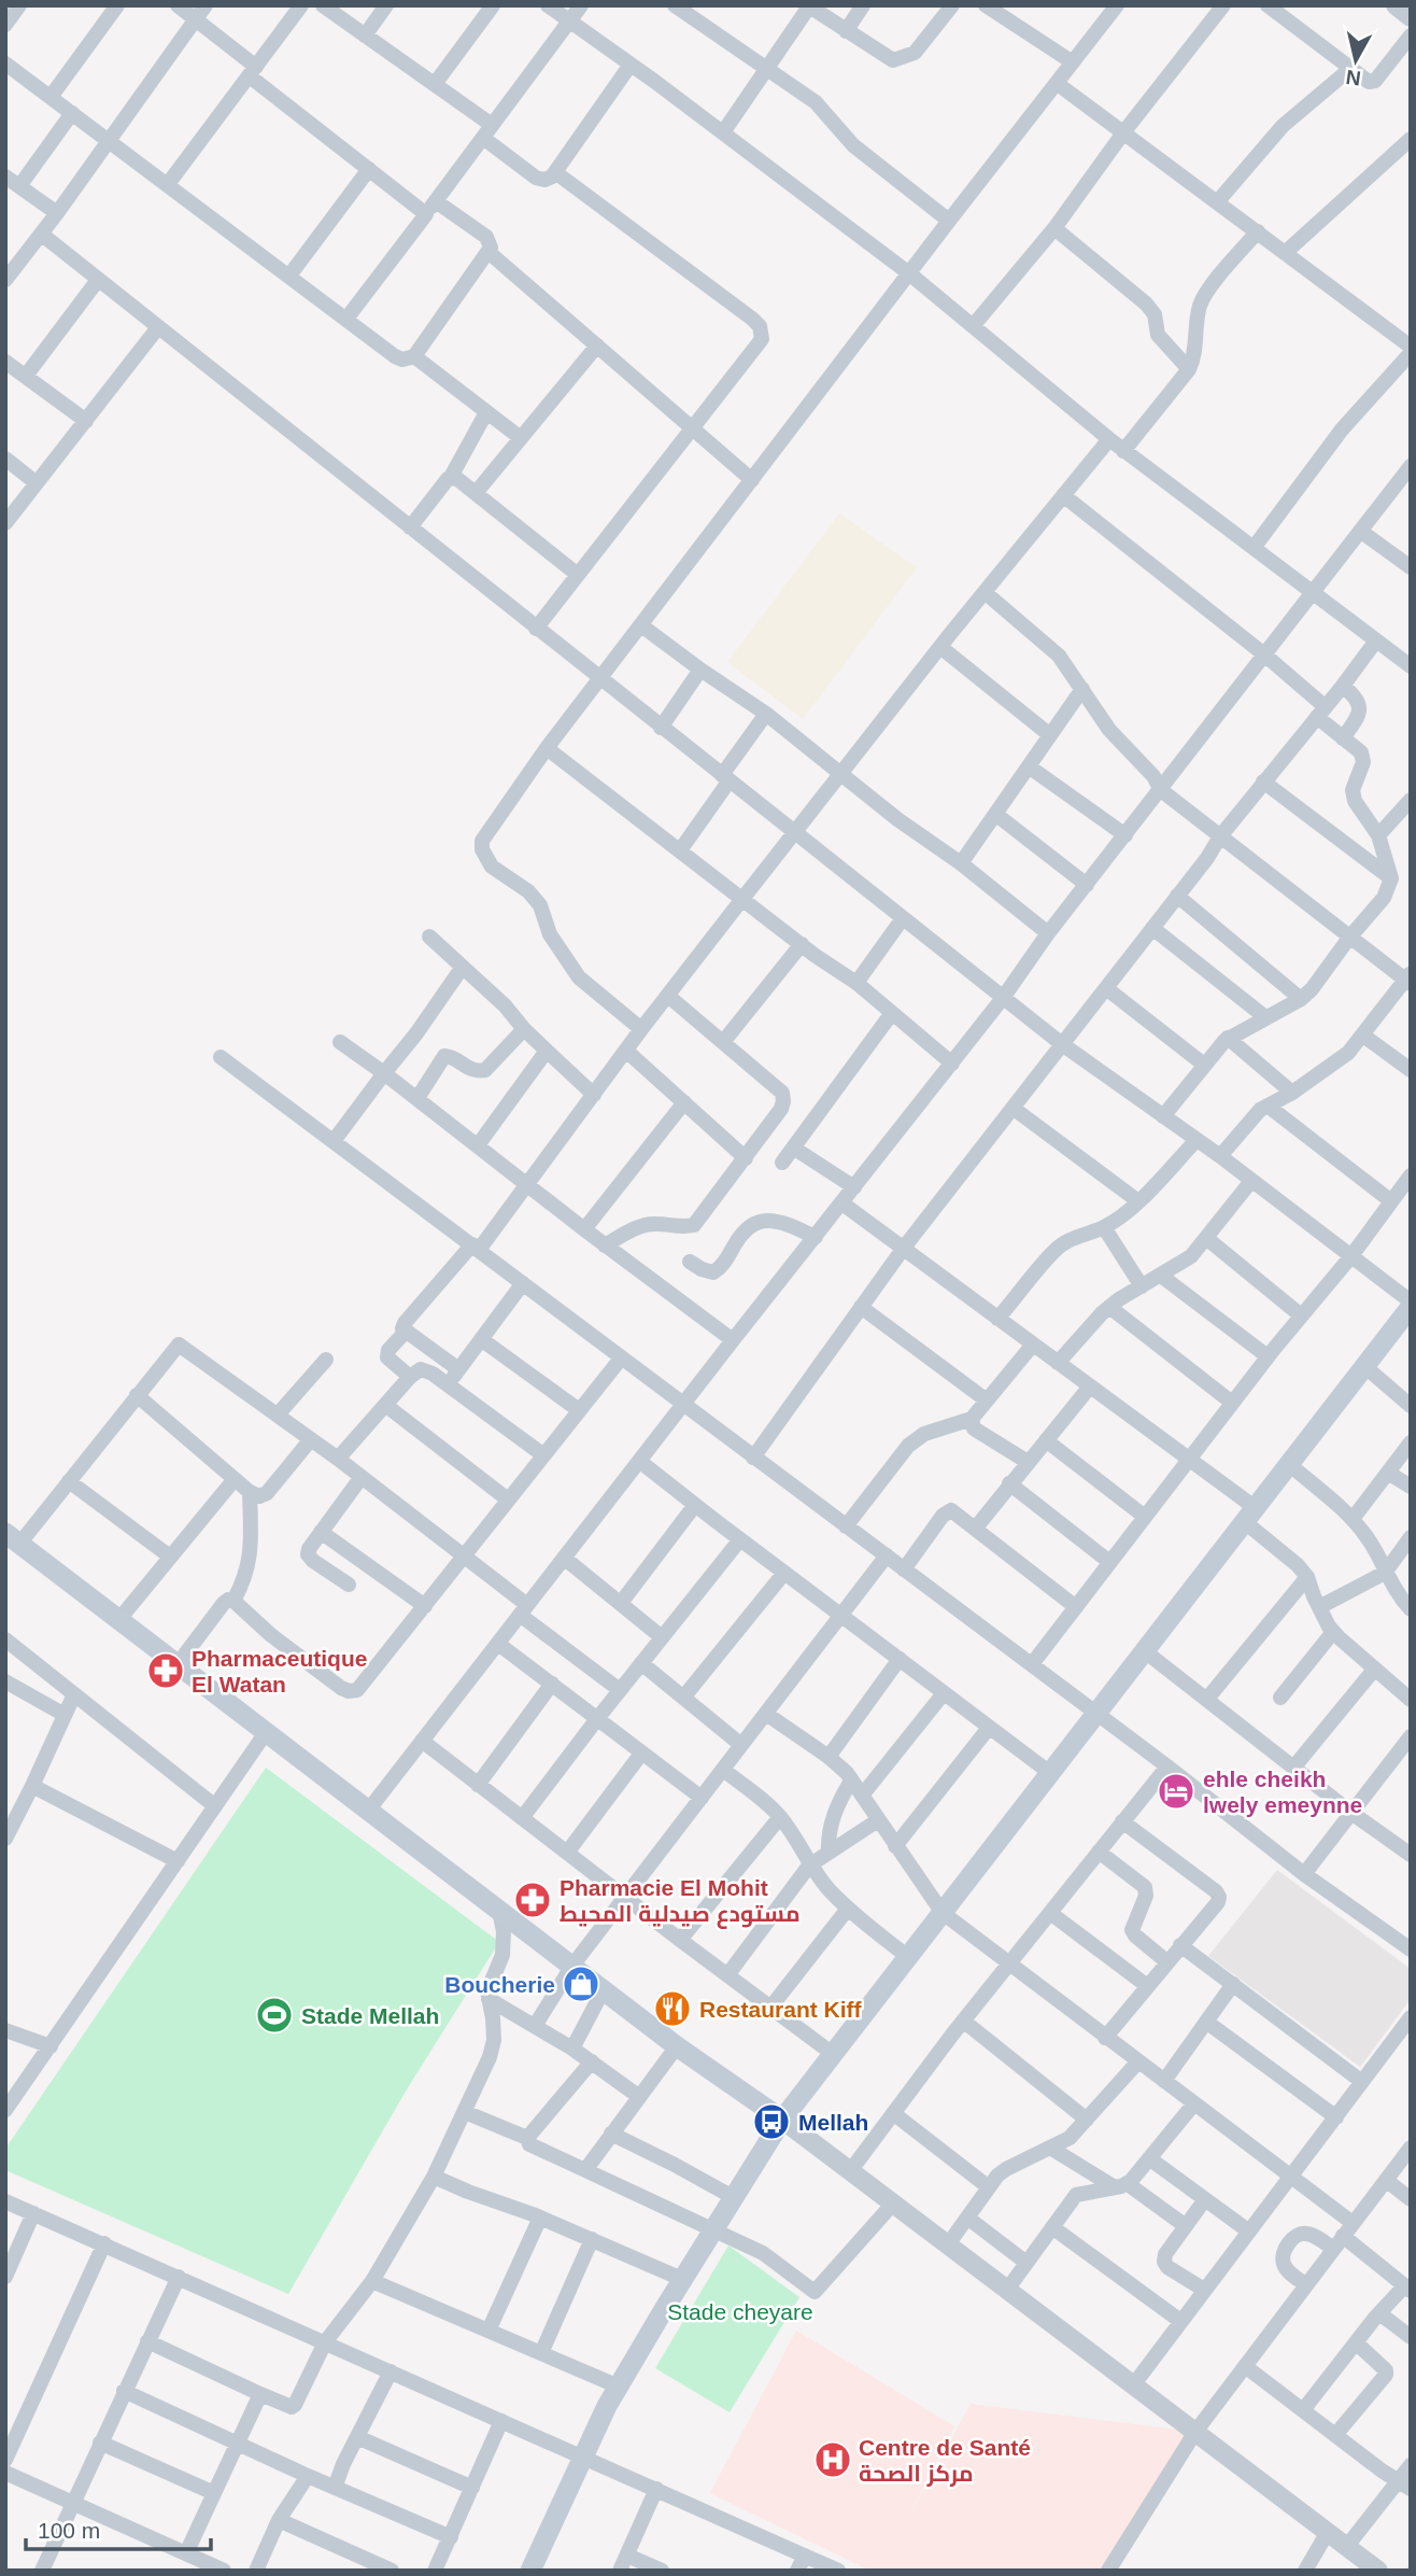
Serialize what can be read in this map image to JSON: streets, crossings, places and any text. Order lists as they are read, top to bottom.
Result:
{
  "parks": ["Stade cheyare"],
  "places": {
    "pharmacy": ["Pharmaceutique El Watan", "Pharmacie El Mohit مستودع صيدلية المحيط"],
    "hotel": ["ehle cheikh lwely emeynne"],
    "shop": ["Boucherie"],
    "restaurant": ["Restaurant Kiff"],
    "sports": ["Stade Mellah"],
    "bus stop": ["Mellah"],
    "hospital": ["Centre de Santé مركز الصحة"]
  },
  "scale_bar": "100 m",
  "north": "bottom"
}
